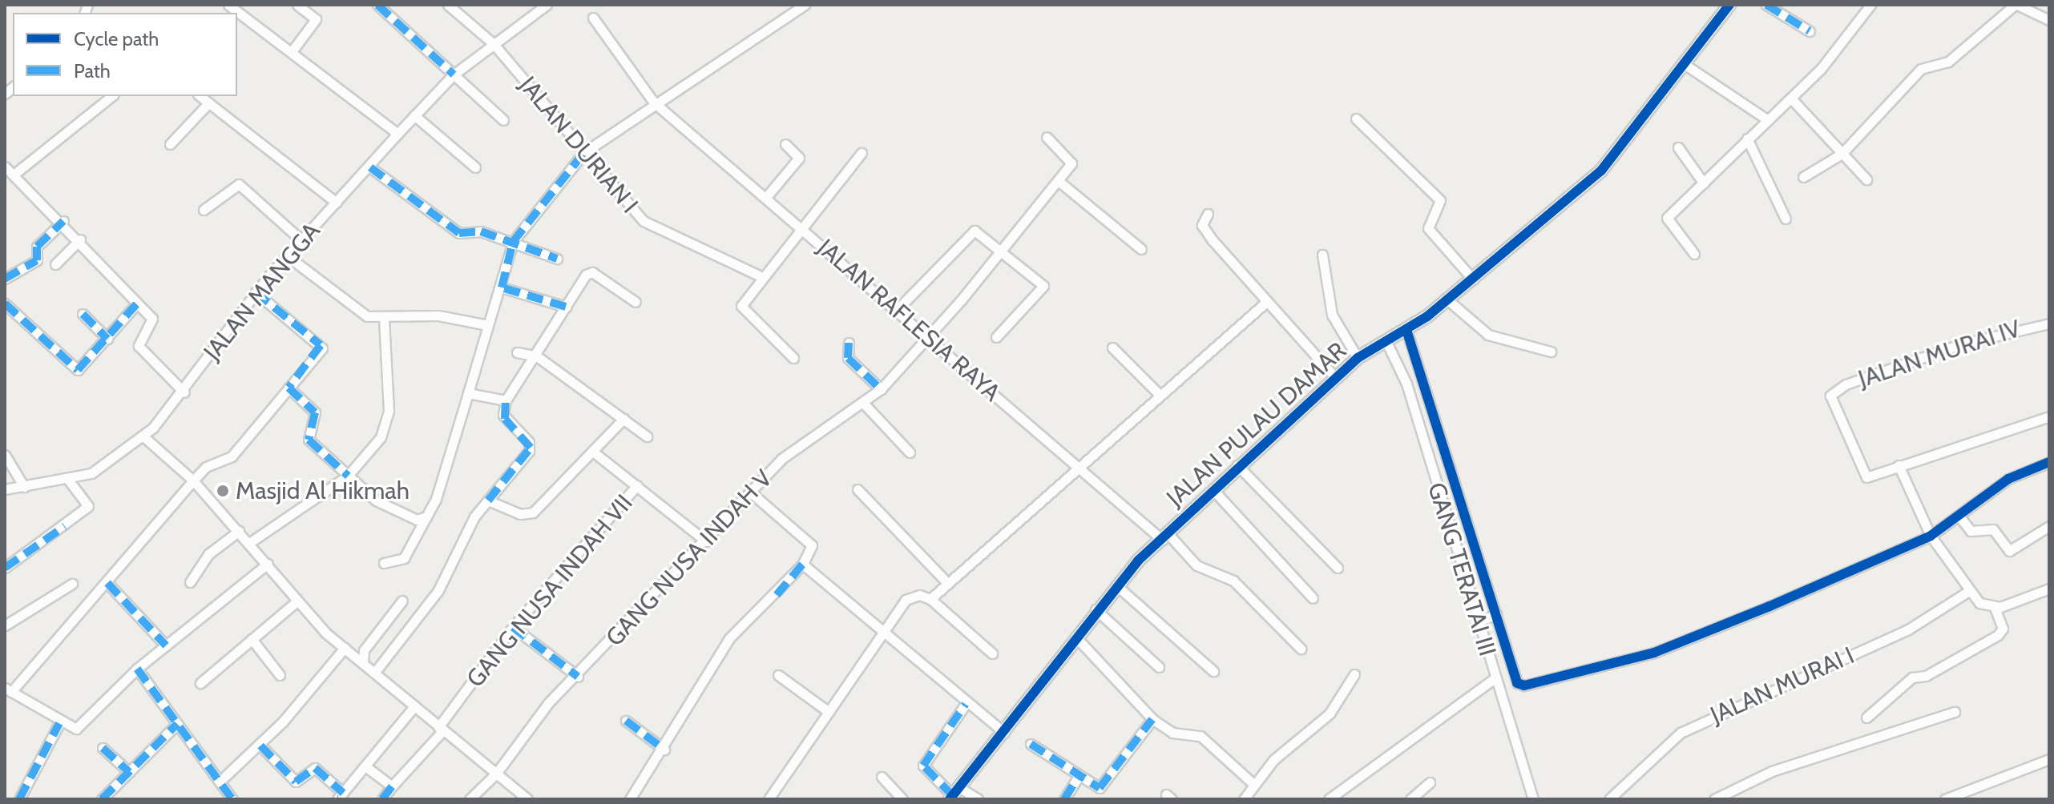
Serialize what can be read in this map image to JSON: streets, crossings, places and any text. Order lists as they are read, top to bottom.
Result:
{
  "streets": {
    "street": [
      "JALAN DURIAN I",
      "JALAN MANGGA",
      "JALAN RAFLESIA RAYA",
      "JALAN MURAI IV",
      "JALAN PULAU DAMAR",
      "GANG NUSA INDAH V",
      "GANG TERATAI III",
      "GANG NUSA INDAH VII",
      "JALAN MURAI I"
    ]
  },
  "crossings": [
    ["JALAN DURIAN I", "JALAN MANGGA"],
    ["JALAN RAFLESIA RAYA", "JALAN PULAU DAMAR"],
    ["JALAN RAFLESIA RAYA", "GANG NUSA INDAH V"],
    ["JALAN PULAU DAMAR", "GANG TERATAI III"]
  ],
  "places": ["Masjid Al Hikmah"],
  "legend": ["Cycle path", "Path"]
}
